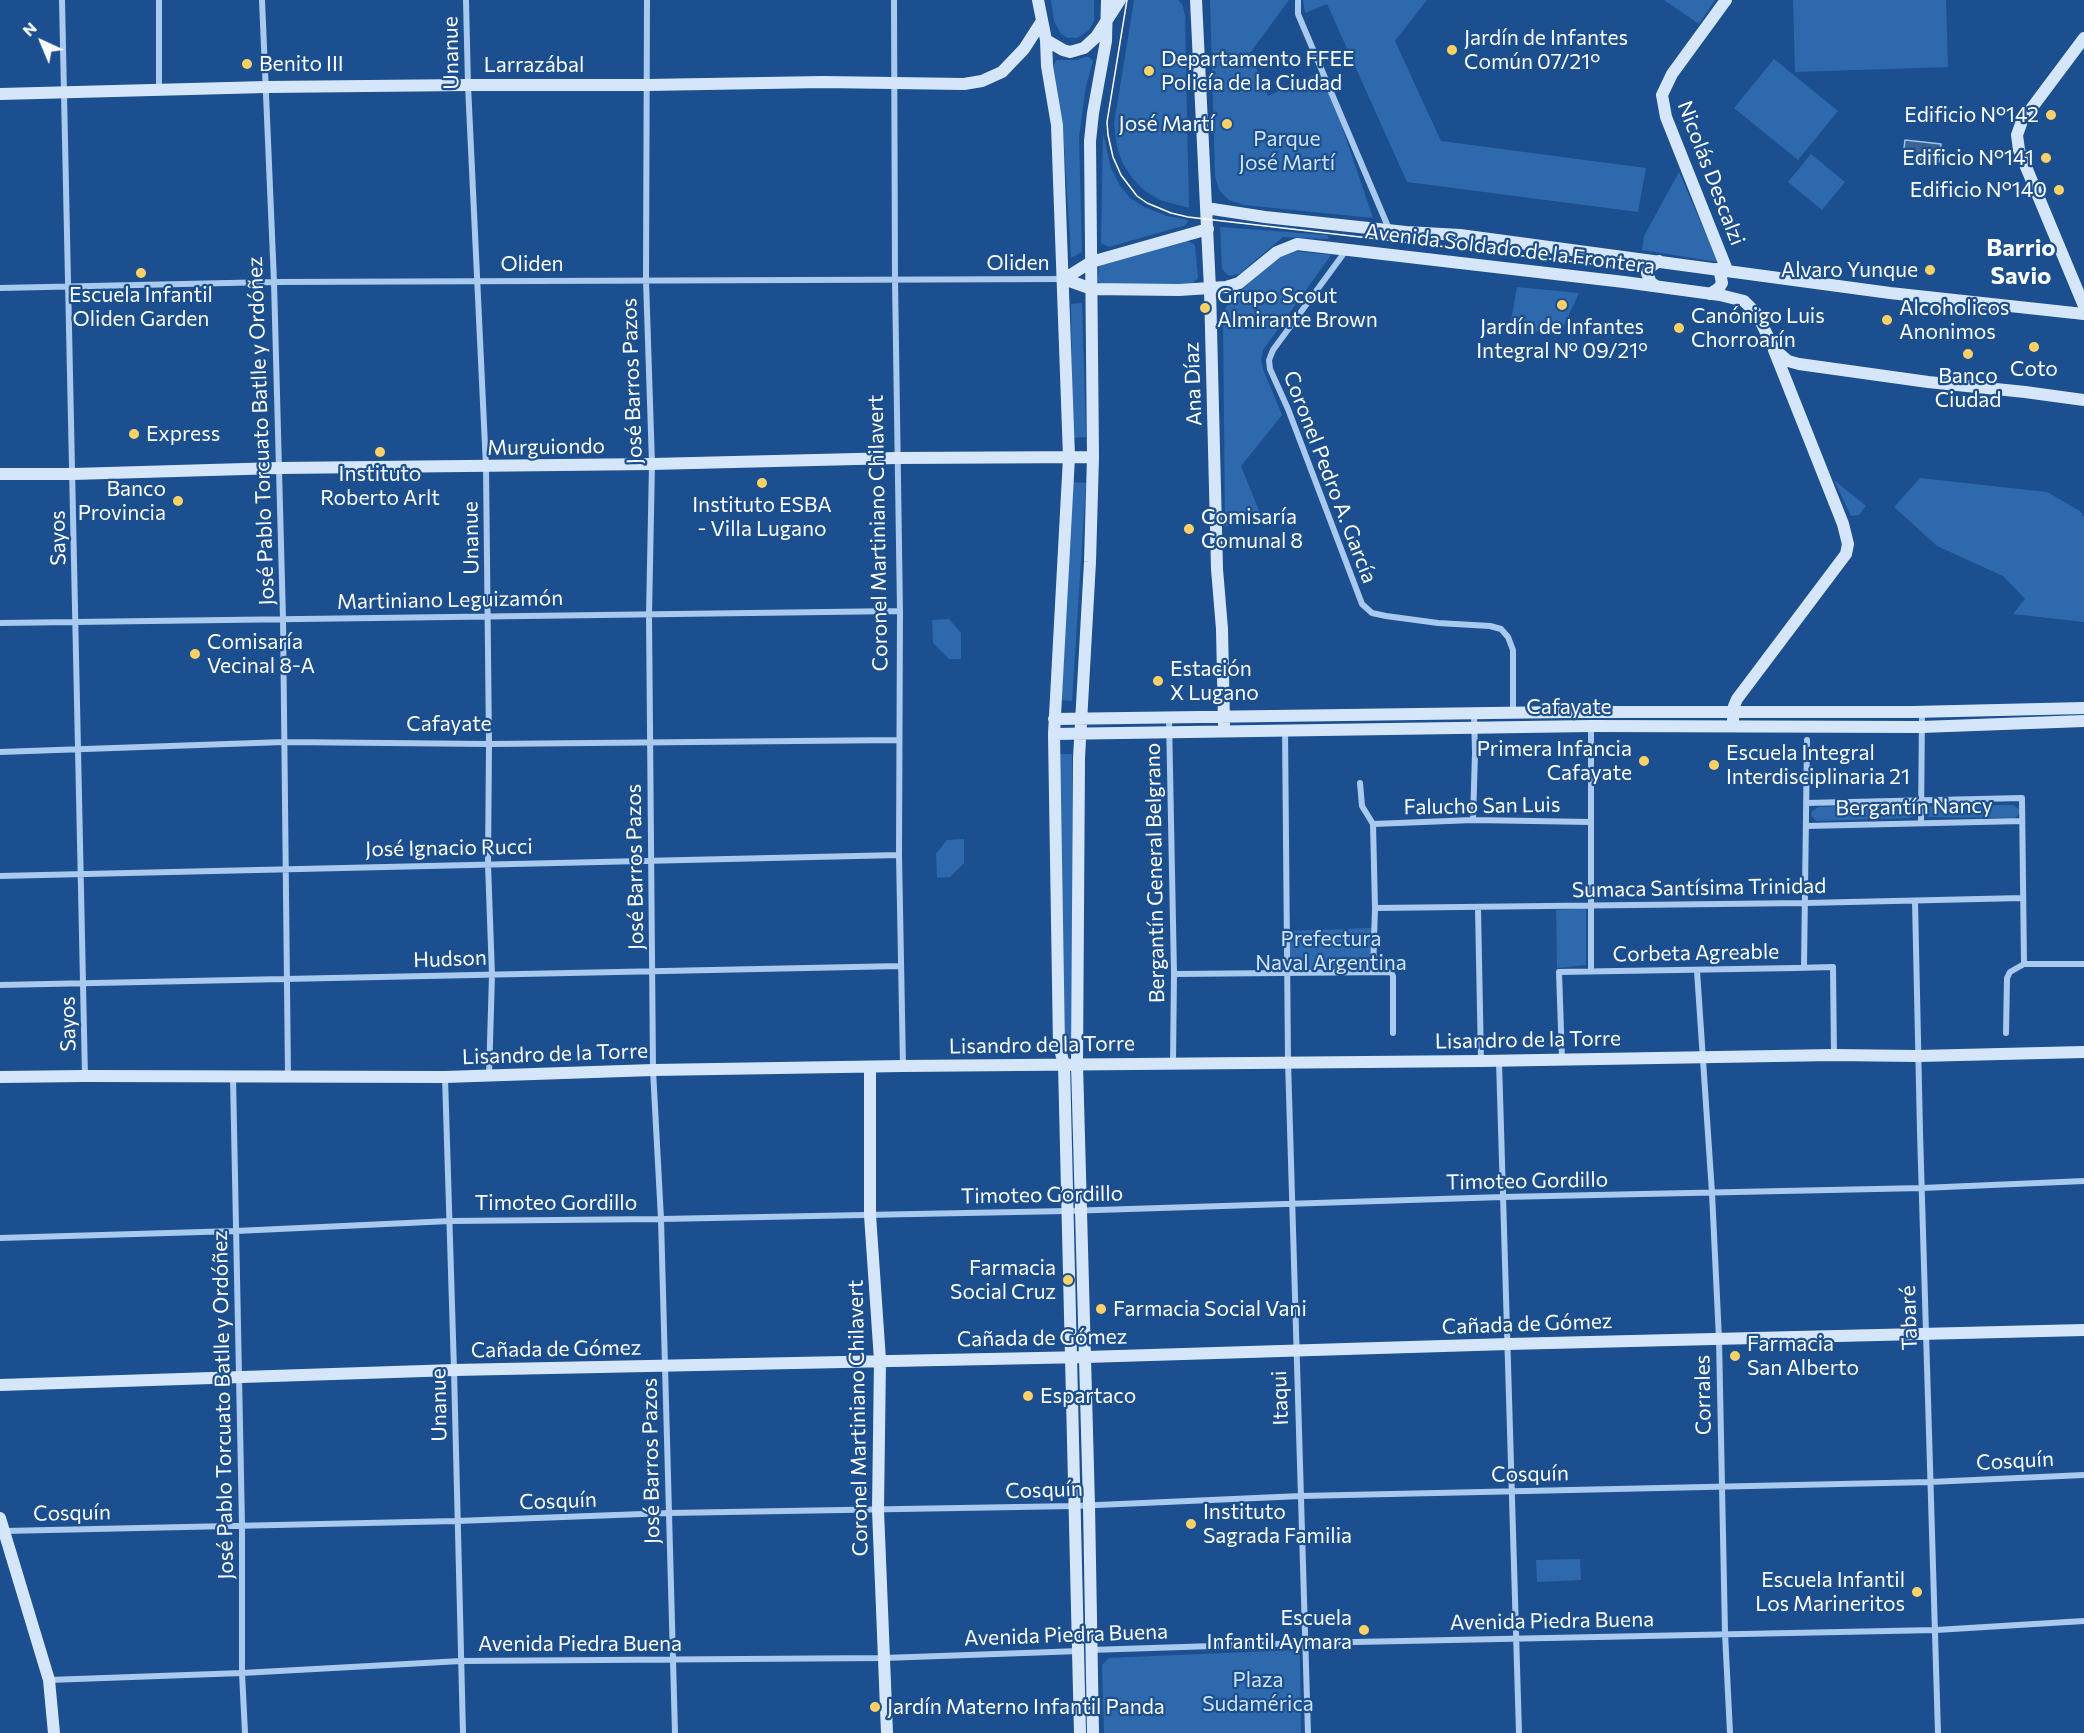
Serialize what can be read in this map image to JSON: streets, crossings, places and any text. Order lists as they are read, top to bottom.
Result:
{
  "streets": {
    "street": [
      "Unanue",
      "Larrazábal",
      "Nicolás Descalzi",
      "Avenida Soldado de la Frontera",
      "Oliden",
      "José Barros Pazos",
      "Ana Díaz",
      "José Pablo Torcuato Batlle y Ordóñez",
      "Murguiondo",
      "Coronel Pedro A. García",
      "Coronel Martiniano Chilavert",
      "Sayos",
      "Martiniano Leguizamón",
      "Cafayate",
      "Falucho San Luis",
      "Bergantín Nancy",
      "José Ignacio Rucci",
      "Bergantín General Belgrano",
      "Sumaca Santísima Trinidad",
      "Corbeta Agreable",
      "Hudson",
      "Lisandro de la Torre",
      "Timoteo Gordillo",
      "Tabaré",
      "Cañada de Gómez",
      "Corrales",
      "Itaqui",
      "Cosquín",
      "Avenida Piedra Buena"
    ]
  },
  "crossings": [
    ["Unanue", "Larrazábal"],
    ["Unanue", "Oliden"],
    ["Unanue", "Murguiondo"],
    ["Unanue", "Martiniano Leguizamón"],
    ["Unanue", "Cafayate"],
    ["Unanue", "José Ignacio Rucci"],
    ["Unanue", "Hudson"],
    ["Unanue", "Lisandro de la Torre"],
    ["Unanue", "Timoteo Gordillo"],
    ["Unanue", "Cañada de Gómez"],
    ["Unanue", "Cosquín"],
    ["Unanue", "Avenida Piedra Buena"],
    ["Larrazábal", "José Barros Pazos"],
    ["Larrazábal", "José Pablo Torcuato Batlle y Ordóñez"],
    ["Larrazábal", "Coronel Martiniano Chilavert"],
    ["Larrazábal", "Sayos"],
    ["Nicolás Descalzi", "Avenida Soldado de la Frontera"],
    ["Avenida Soldado de la Frontera", "Oliden"],
    ["Avenida Soldado de la Frontera", "Ana Díaz"],
    ["Avenida Soldado de la Frontera", "Coronel Pedro A. García"],
    ["Avenida Soldado de la Frontera", "Cafayate"],
    ["Oliden", "José Barros Pazos"],
    ["Oliden", "José Pablo Torcuato Batlle y Ordóñez"],
    ["Oliden", "Coronel Martiniano Chilavert"],
    ["Oliden", "Sayos"],
    ["José Barros Pazos", "Murguiondo"],
    ["José Barros Pazos", "Martiniano Leguizamón"],
    ["José Barros Pazos", "Cafayate"],
    ["José Barros Pazos", "José Ignacio Rucci"],
    ["José Barros Pazos", "Hudson"],
    ["José Barros Pazos", "Lisandro de la Torre"],
    ["José Barros Pazos", "Timoteo Gordillo"],
    ["José Barros Pazos", "Cañada de Gómez"],
    ["José Barros Pazos", "Cosquín"],
    ["José Barros Pazos", "Avenida Piedra Buena"],
    ["Ana Díaz", "Cafayate"],
    ["José Pablo Torcuato Batlle y Ordóñez", "Murguiondo"],
    ["José Pablo Torcuato Batlle y Ordóñez", "Martiniano Leguizamón"],
    ["José Pablo Torcuato Batlle y Ordóñez", "Cafayate"],
    ["José Pablo Torcuato Batlle y Ordóñez", "José Ignacio Rucci"],
    ["José Pablo Torcuato Batlle y Ordóñez", "Hudson"],
    ["José Pablo Torcuato Batlle y Ordóñez", "Lisandro de la Torre"],
    ["José Pablo Torcuato Batlle y Ordóñez", "Timoteo Gordillo"],
    ["José Pablo Torcuato Batlle y Ordóñez", "Cañada de Gómez"],
    ["José Pablo Torcuato Batlle y Ordóñez", "Cosquín"],
    ["José Pablo Torcuato Batlle y Ordóñez", "Avenida Piedra Buena"],
    ["Murguiondo", "Coronel Martiniano Chilavert"],
    ["Murguiondo", "Sayos"],
    ["Coronel Pedro A. García", "Cafayate"],
    ["Coronel Martiniano Chilavert", "Martiniano Leguizamón"],
    ["Coronel Martiniano Chilavert", "Cafayate"],
    ["Coronel Martiniano Chilavert", "José Ignacio Rucci"],
    ["Coronel Martiniano Chilavert", "Hudson"],
    ["Coronel Martiniano Chilavert", "Lisandro de la Torre"],
    ["Coronel Martiniano Chilavert", "Timoteo Gordillo"],
    ["Coronel Martiniano Chilavert", "Cañada de Gómez"],
    ["Coronel Martiniano Chilavert", "Cosquín"],
    ["Coronel Martiniano Chilavert", "Avenida Piedra Buena"],
    ["Sayos", "Martiniano Leguizamón"],
    ["Sayos", "Cafayate"],
    ["Sayos", "José Ignacio Rucci"],
    ["Sayos", "Hudson"],
    ["Sayos", "Lisandro de la Torre"],
    ["Cafayate", "Bergantín General Belgrano"],
    ["Cafayate", "Itaqui"],
    ["Bergantín General Belgrano", "Lisandro de la Torre"],
    ["Sumaca Santísima Trinidad", "Tabaré"],
    ["Corbeta Agreable", "Lisandro de la Torre"],
    ["Corbeta Agreable", "Corrales"],
    ["Lisandro de la Torre", "Tabaré"],
    ["Lisandro de la Torre", "Corrales"],
    ["Lisandro de la Torre", "Itaqui"],
    ["Timoteo Gordillo", "Tabaré"],
    ["Timoteo Gordillo", "Corrales"],
    ["Timoteo Gordillo", "Itaqui"],
    ["Tabaré", "Cañada de Gómez"],
    ["Tabaré", "Cosquín"],
    ["Tabaré", "Avenida Piedra Buena"],
    ["Cañada de Gómez", "Corrales"],
    ["Cañada de Gómez", "Itaqui"],
    ["Corrales", "Cosquín"],
    ["Corrales", "Avenida Piedra Buena"],
    ["Itaqui", "Cosquín"],
    ["Itaqui", "Avenida Piedra Buena"]
  ],
  "districts": ["Barrio Savio"],
  "parks": ["Parque José Martí", "Prefectura Naval Argentina", "Plaza Sudamérica"],
  "places": [
    "Jardín de Infantes Común 07/21°",
    "Benito III",
    "Departamento FFEE Policía de la Ciudad",
    "Edificio N°142",
    "José Martí",
    "Edificio N°141",
    "Edificio N°140",
    "Alvaro Yunque",
    "Escuela Infantil Oliden Garden",
    "Jardín de Infantes Integral Nº 09/21º",
    "Grupo Scout Almirante Brown",
    "Alcoholicos Anonimos",
    "Canónigo Luis Chorroarín",
    "Coto",
    "Banco Ciudad",
    "Express",
    "Instituto Roberto Arlt",
    "Instituto ESBA - Villa Lugano",
    "Banco Provincia",
    "Comisaría Comunal 8",
    "Comisaría Vecinal 8-A",
    "Estación X Lugano",
    "Primera Infancia Cafayate",
    "Escuela Integral Interdisciplinaria 21",
    "Farmacia Social Cruz",
    "Farmacia Social Vani",
    "Farmacia San Alberto",
    "Espartaco",
    "Instituto Sagrada Familia",
    "Escuela Infantil Los Marineritos",
    "Escuela Infantil Aymara",
    "Jardín Materno Infantil Panda"
  ],
  "north": "top left"
}
